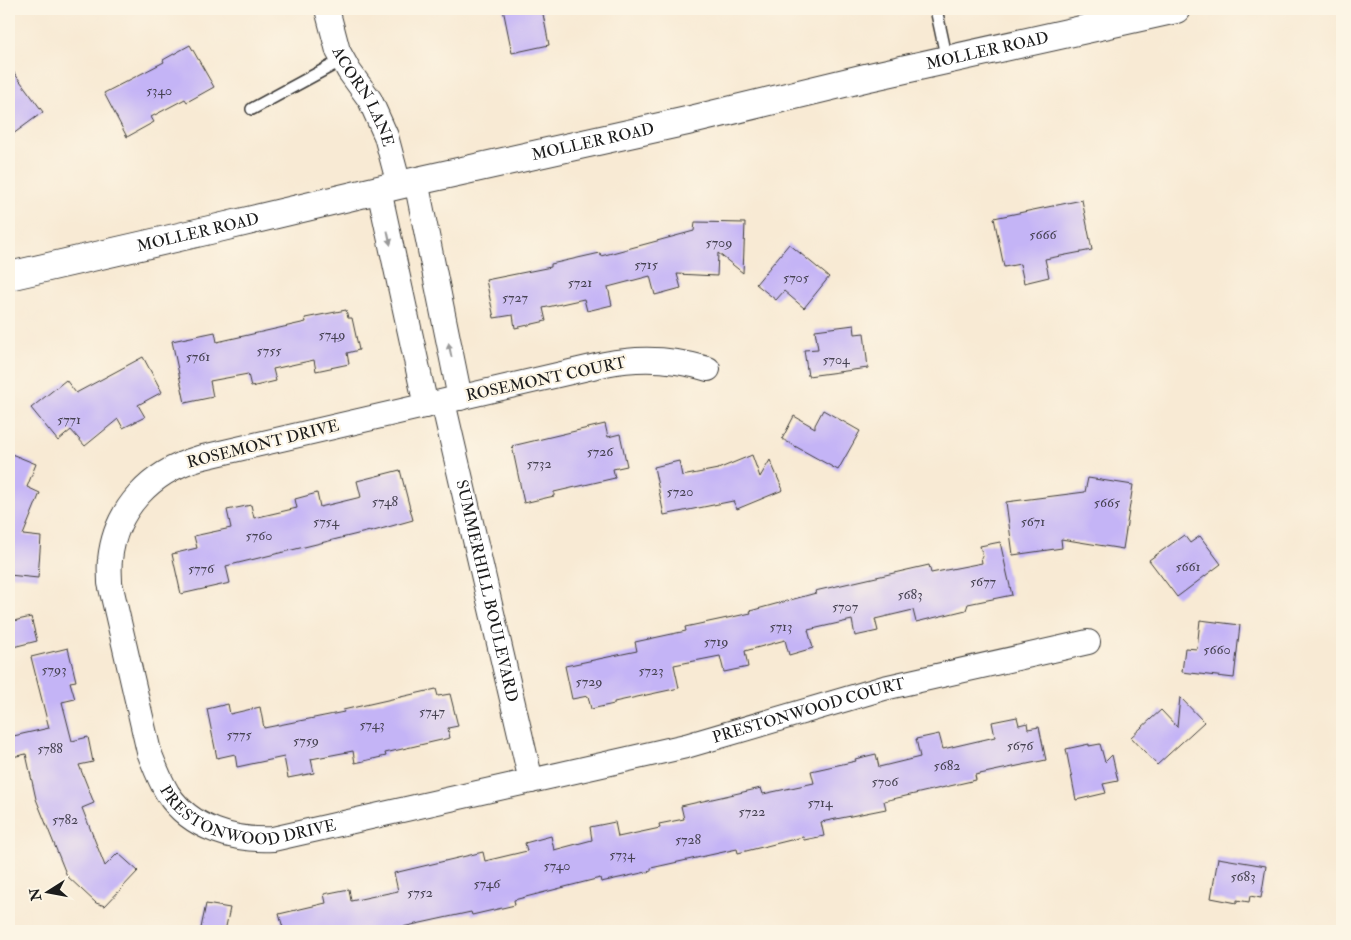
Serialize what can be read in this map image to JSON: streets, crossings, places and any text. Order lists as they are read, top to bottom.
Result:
{
  "streets": {
    "street": [
      "MOLLER ROAD",
      "ACORN LANE",
      "ROSEMONT COURT",
      "ROSEMONT DRIVE",
      "SUMMERHILL BOULEVARD",
      "PRESTONWOOD COURT",
      "PRESTONWOOD DRIVE"
    ]
  },
  "crossings": [
    ["MOLLER ROAD", "ACORN LANE"],
    ["MOLLER ROAD", "SUMMERHILL BOULEVARD"],
    ["ACORN LANE", "SUMMERHILL BOULEVARD"],
    ["ROSEMONT COURT", "ROSEMONT DRIVE"],
    ["ROSEMONT COURT", "SUMMERHILL BOULEVARD"],
    ["ROSEMONT DRIVE", "SUMMERHILL BOULEVARD"],
    ["ROSEMONT DRIVE", "PRESTONWOOD DRIVE"],
    ["SUMMERHILL BOULEVARD", "PRESTONWOOD COURT"],
    ["SUMMERHILL BOULEVARD", "PRESTONWOOD DRIVE"],
    ["PRESTONWOOD COURT", "PRESTONWOOD DRIVE"]
  ],
  "house_numbers": [
    "5340",
    "5666",
    "5709",
    "5715",
    "5705",
    "5721",
    "5727",
    "5749",
    "5755",
    "5761",
    "5704",
    "5771",
    "5726",
    "5732",
    "5720",
    "5748",
    "5665",
    "5754",
    "5671",
    "5760",
    "5661",
    "5776",
    "5677",
    "5683",
    "5707",
    "5713",
    "5719",
    "5660",
    "5793",
    "5723",
    "5729",
    "5747",
    "5743",
    "5775",
    "5759",
    "5676",
    "5788",
    "5682",
    "5706",
    "5714",
    "5722",
    "5782",
    "5728",
    "5734",
    "5740",
    "5683",
    "5746",
    "5752"
  ],
  "north": "left"
}
